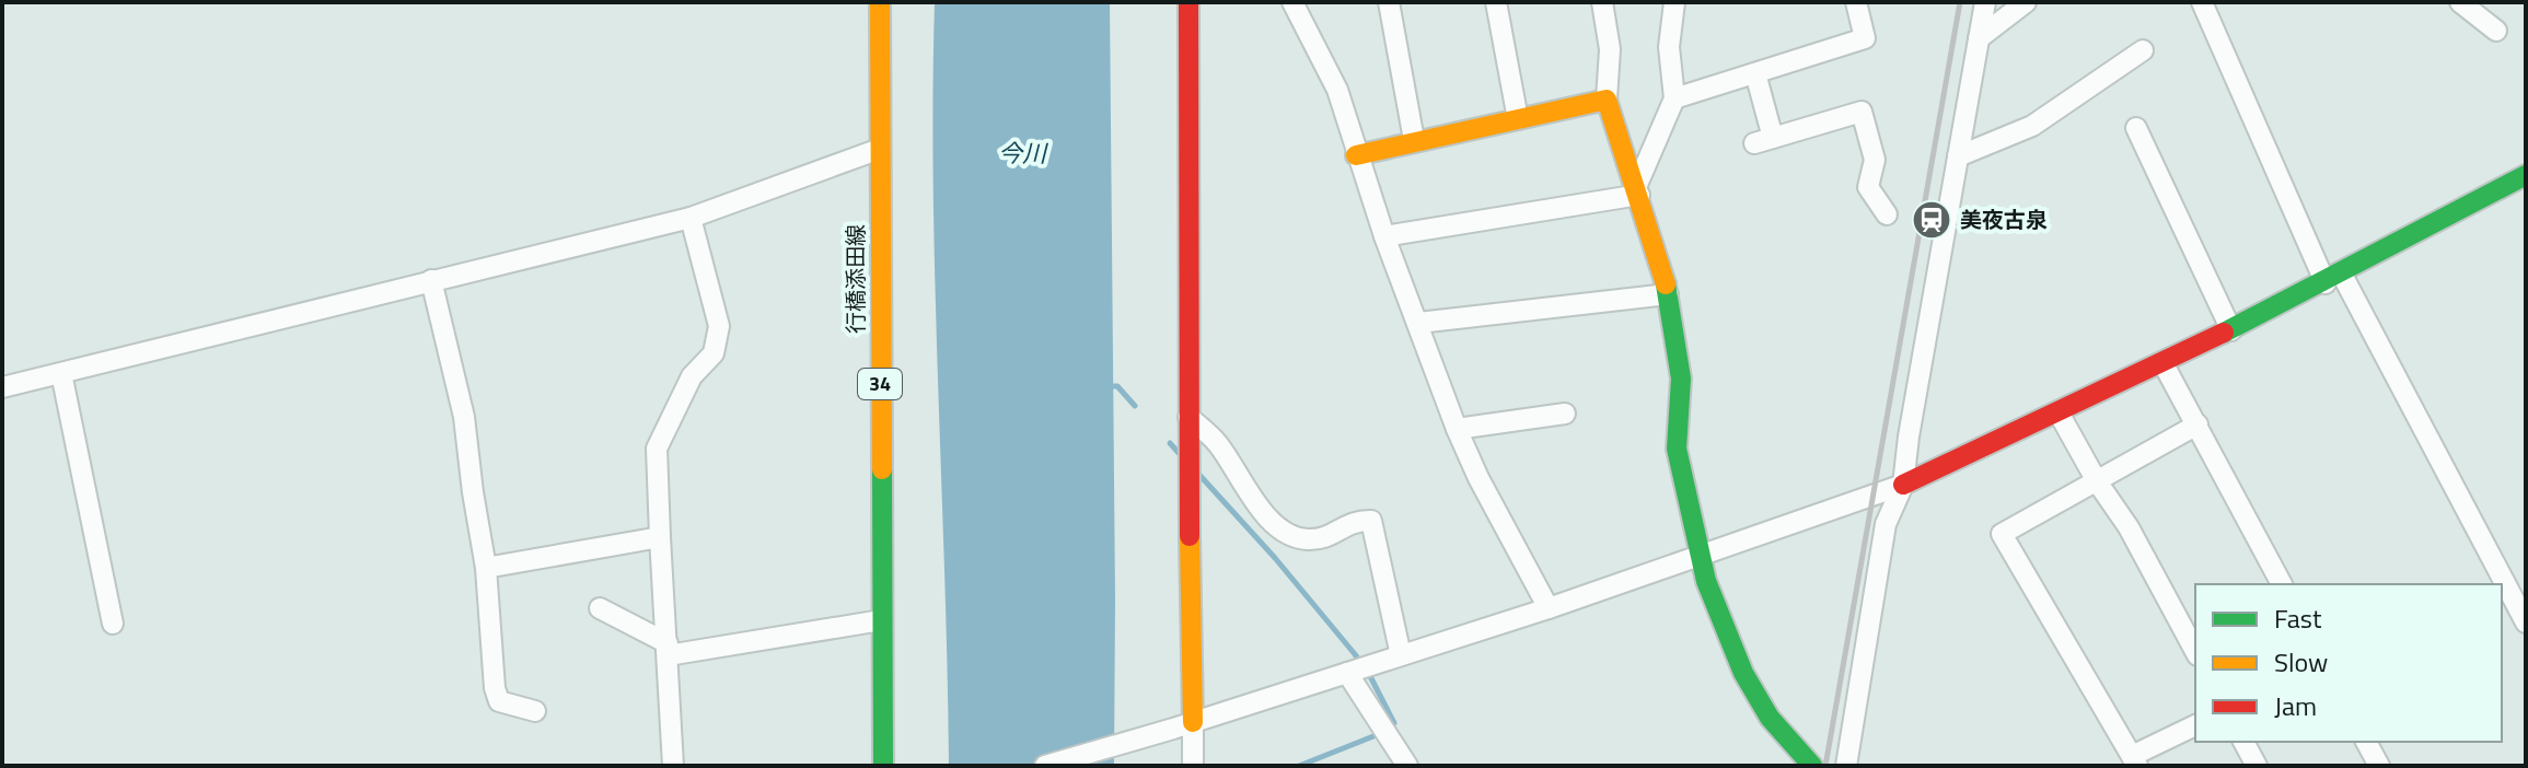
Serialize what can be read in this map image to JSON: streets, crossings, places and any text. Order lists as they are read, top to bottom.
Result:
{
  "streets": {
    "street": ["行橋添田線", "34"]
  },
  "water": ["今川"],
  "places": {
    "station": ["美夜古泉"]
  },
  "legend": ["Fast", "Slow", "Jam"]
}
